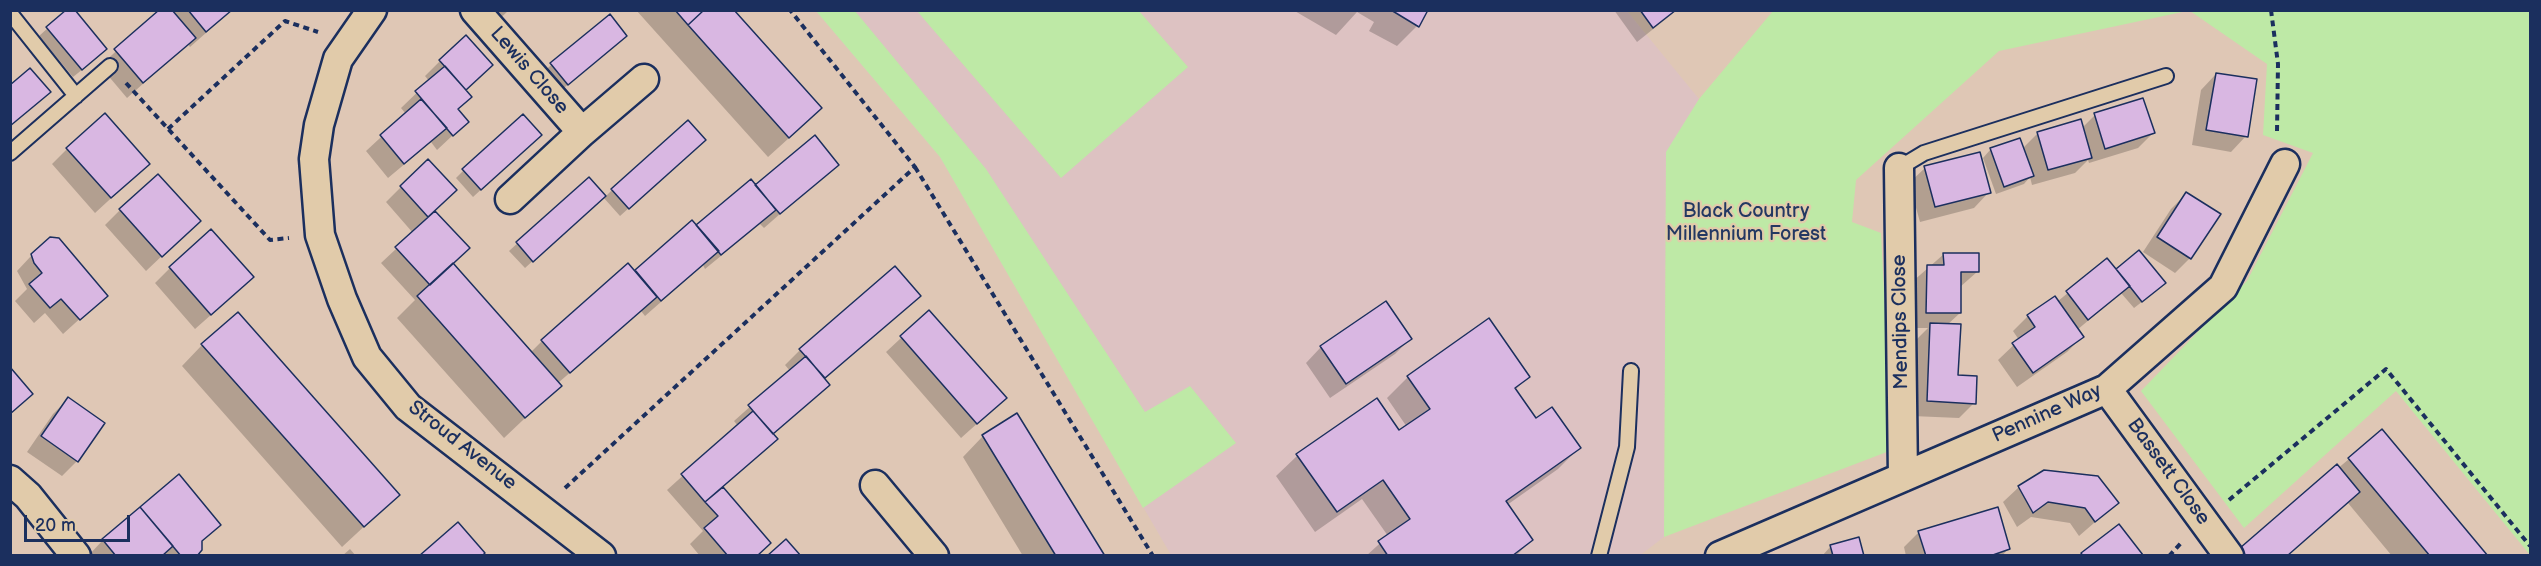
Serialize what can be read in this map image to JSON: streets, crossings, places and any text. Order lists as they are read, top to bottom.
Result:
{
  "streets": {
    "street": [
      "Lewis Close",
      "Mendips Close",
      "Pennine Way",
      "Stroud Avenue",
      "Bassett Close"
    ]
  },
  "crossings": [
    ["Mendips Close", "Pennine Way"],
    ["Pennine Way", "Bassett Close"]
  ],
  "parks": ["Black Country Millennium Forest"],
  "scale_bar": "20 m"
}
